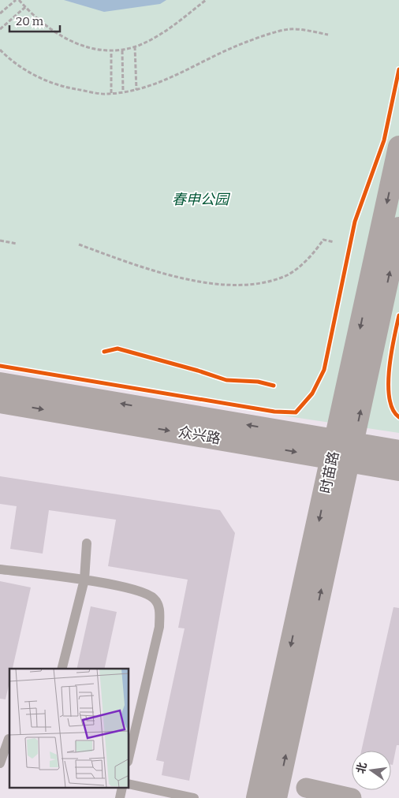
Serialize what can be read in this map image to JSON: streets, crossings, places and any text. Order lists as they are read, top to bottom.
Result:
{
  "streets": {
    "street": ["众兴路", "时苗路"]
  },
  "crossings": [
    ["众兴路", "时苗路"]
  ],
  "parks": ["春申公园"],
  "scale_bar": "20 m",
  "north": "left"
}
